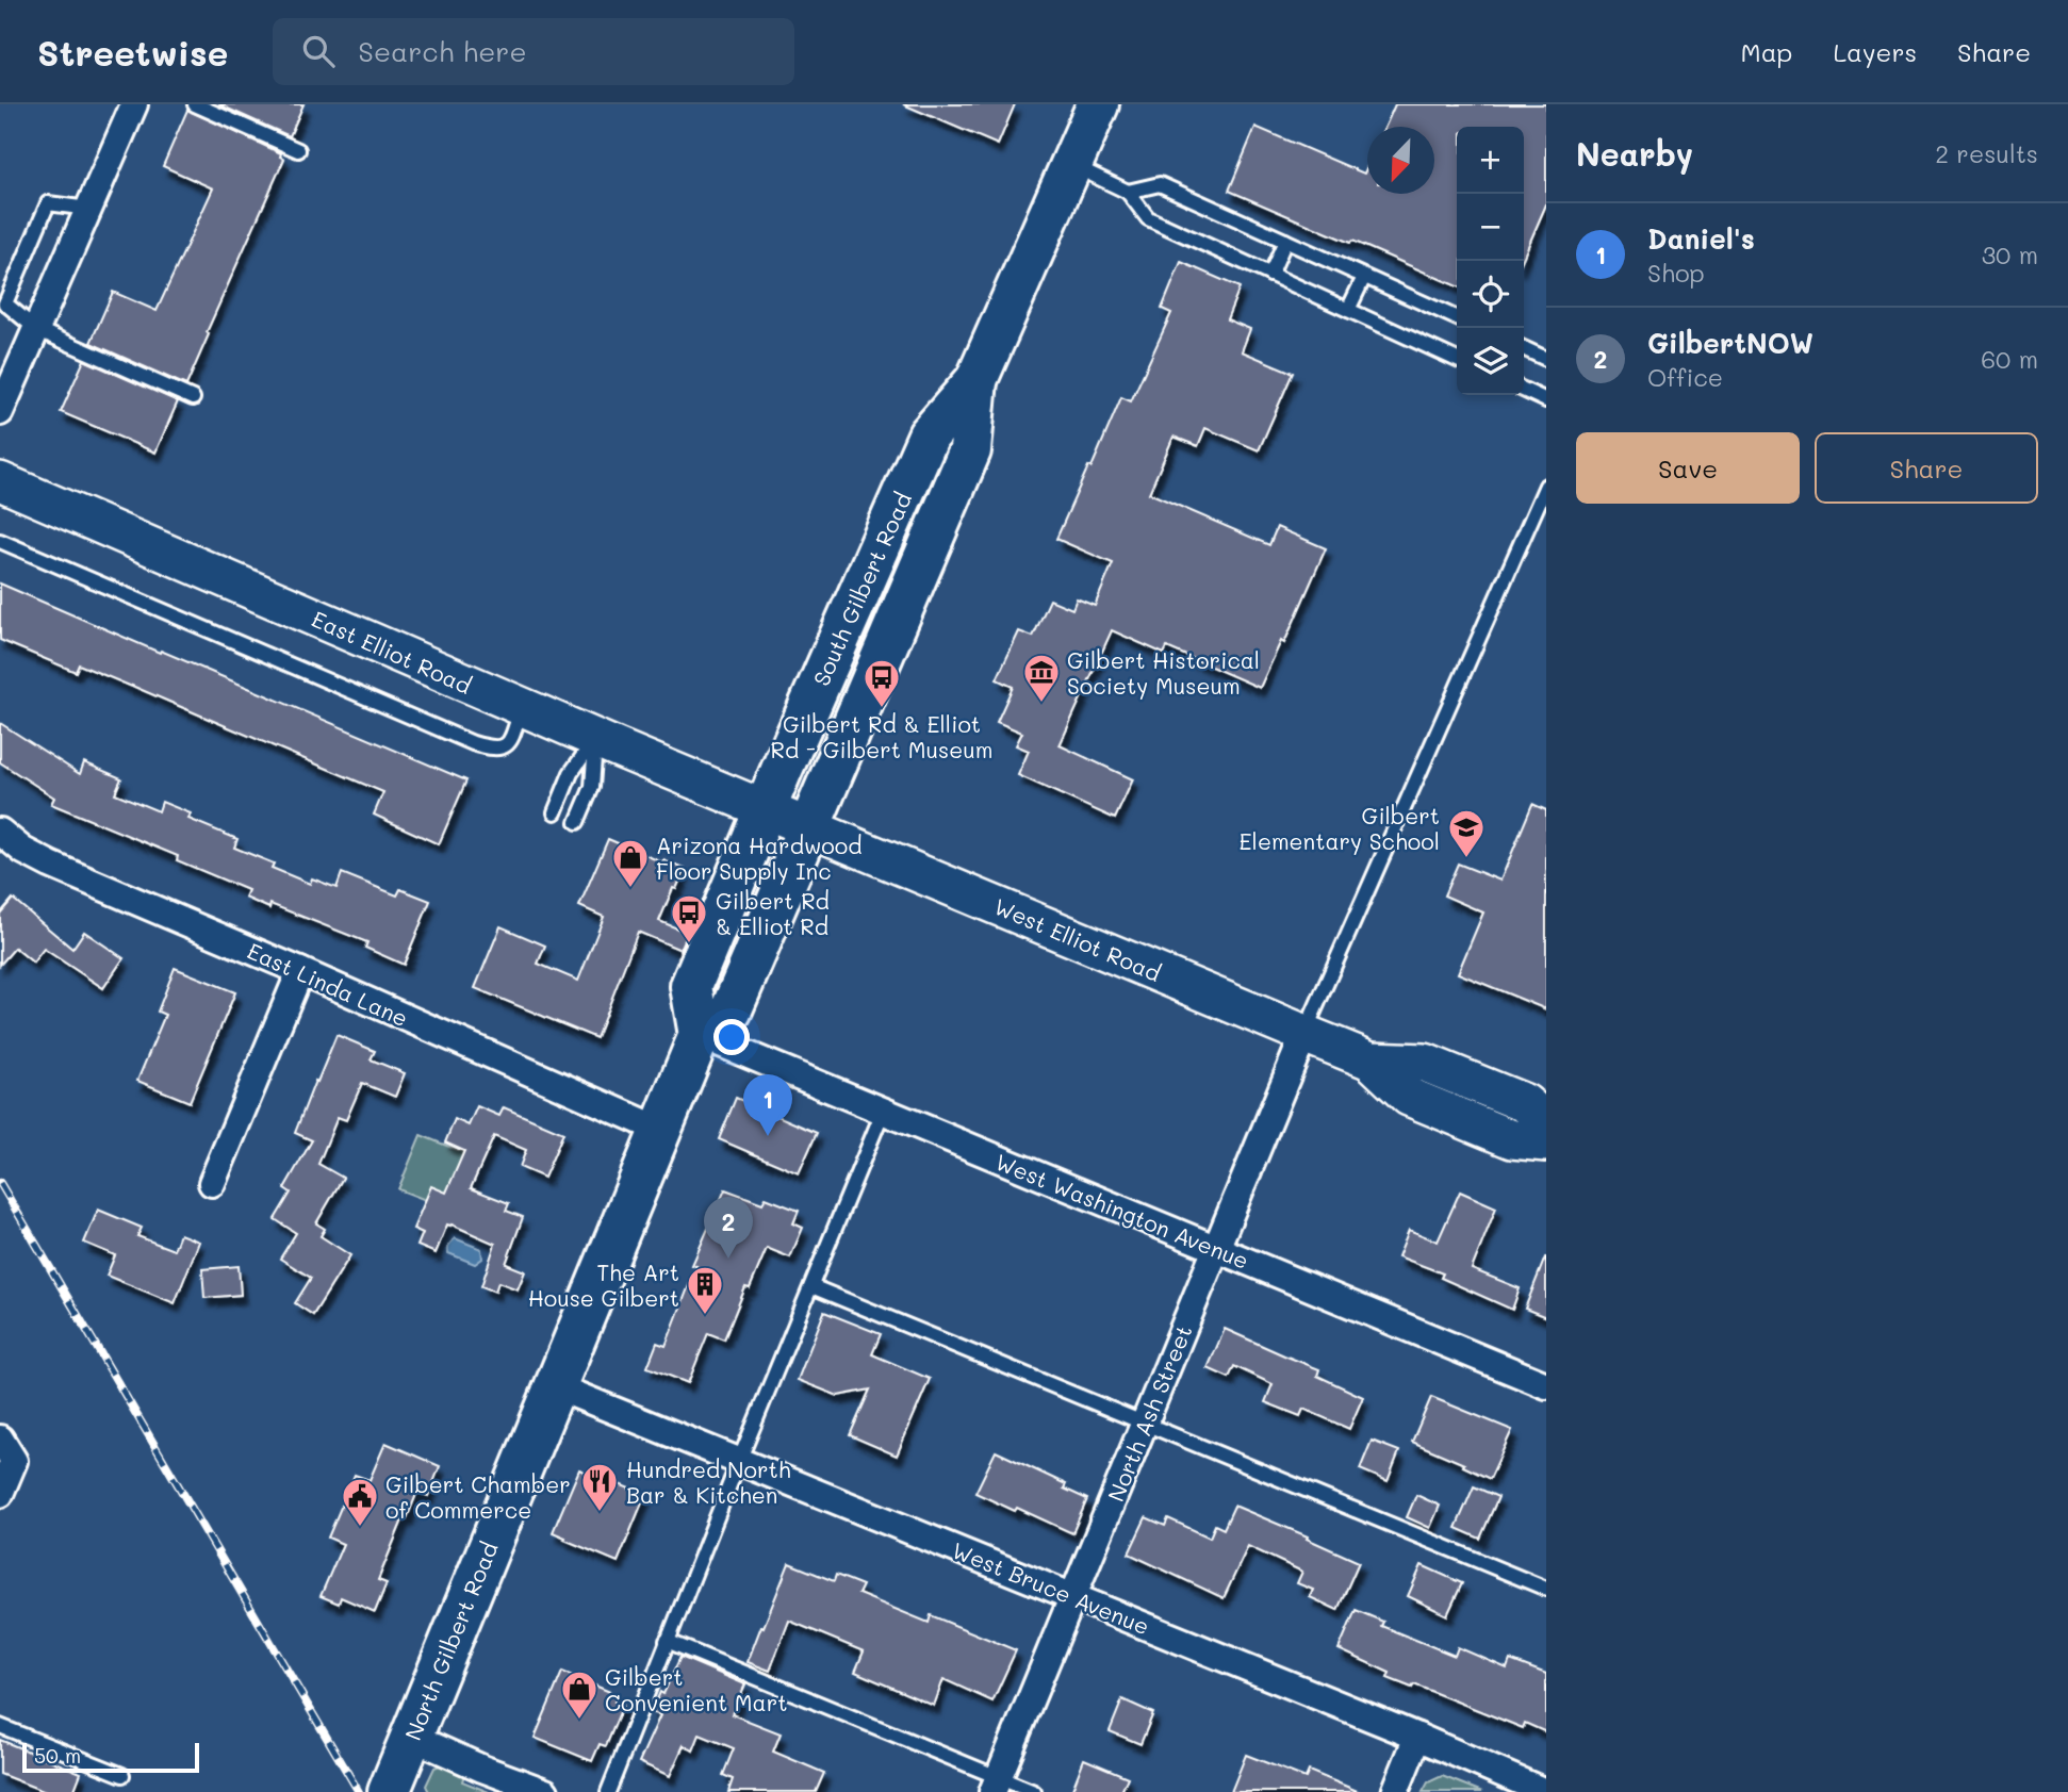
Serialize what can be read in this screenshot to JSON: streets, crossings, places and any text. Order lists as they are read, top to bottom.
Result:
{
  "streets": {
    "main road": [
      "South Gilbert Road",
      "East Elliot Road",
      "West Elliot Road",
      "North Gilbert Road"
    ],
    "street": [
      "East Linda Lane",
      "West Washington Avenue",
      "North Ash Street",
      "West Bruce Avenue"
    ]
  },
  "crossings": [
    ["South Gilbert Road", "East Elliot Road"],
    ["South Gilbert Road", "West Elliot Road"],
    ["South Gilbert Road", "North Gilbert Road"],
    ["East Elliot Road", "West Elliot Road"],
    ["East Elliot Road", "North Gilbert Road"],
    ["West Elliot Road", "North Ash Street"],
    ["West Elliot Road", "North Gilbert Road"],
    ["East Linda Lane", "North Gilbert Road"],
    ["West Washington Avenue", "North Ash Street"],
    ["West Washington Avenue", "North Gilbert Road"],
    ["North Ash Street", "West Bruce Avenue"],
    ["West Bruce Avenue", "North Gilbert Road"]
  ],
  "places": {
    "museum": ["Gilbert Historical Society Museum"],
    "bus stop": ["Gilbert Rd & Elliot Rd - Gilbert Museum", "Gilbert Rd & Elliot Rd"],
    "school or university": ["Gilbert Elementary School"],
    "shop": ["Arizona Hardwood Floor Supply Inc", "Gilbert Convenient Mart"],
    "building": ["The Art House Gilbert"],
    "restaurant": ["Hundred North Bar & Kitchen"],
    "public building": ["Gilbert Chamber of Commerce"]
  },
  "scale_bar": "50 m",
  "north": "bottom left",
  "page": {
    "header": "Streetwise",
    "search": "Search here",
    "nav": ["Map", "Layers", "Share"],
    "heading": ["Nearby", "2 results"],
    "map_buttons": ["+", "−"],
    "list": [
      {
        "mark": "1",
        "name": "Daniel's",
        "note": "Shop",
        "value": "30 m"
      },
      {
        "mark": "2",
        "name": "GilbertNOW",
        "note": "Office",
        "value": "60 m"
      }
    ],
    "buttons": ["Save", "Share"],
    "pins": ["1", "2"],
    "scale": "50 m"
  }
}
